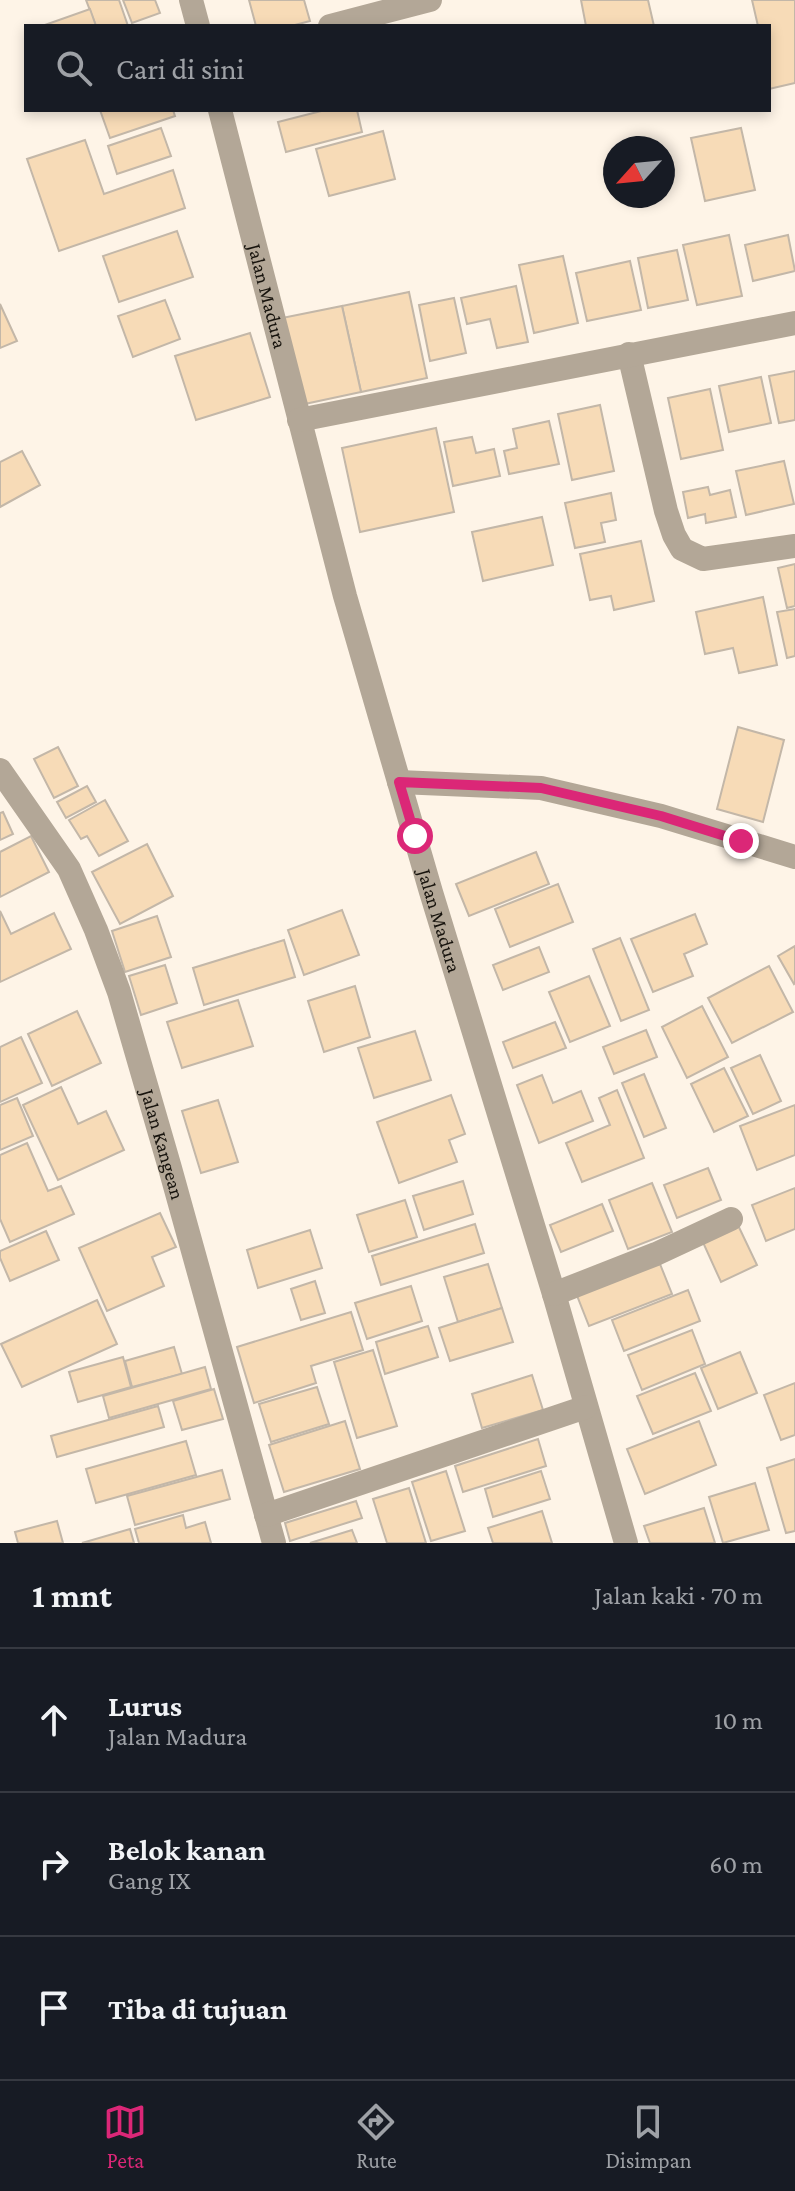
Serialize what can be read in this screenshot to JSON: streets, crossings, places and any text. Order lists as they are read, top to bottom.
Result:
{
  "streets": {
    "street": ["Jalan Madura", "Jalan Kangean"]
  },
  "north": "bottom left",
  "page": {
    "search": "Cari di sini",
    "heading": ["1 mnt", "Jalan kaki · 70 m"],
    "list": [
      ["Lurus", "Jalan Madura", "10 m"],
      ["Belok kanan", "Gang IX", "60 m"],
      "Tiba di tujuan"
    ],
    "nav": ["Peta", "Rute", "Disimpan"]
  }
}
